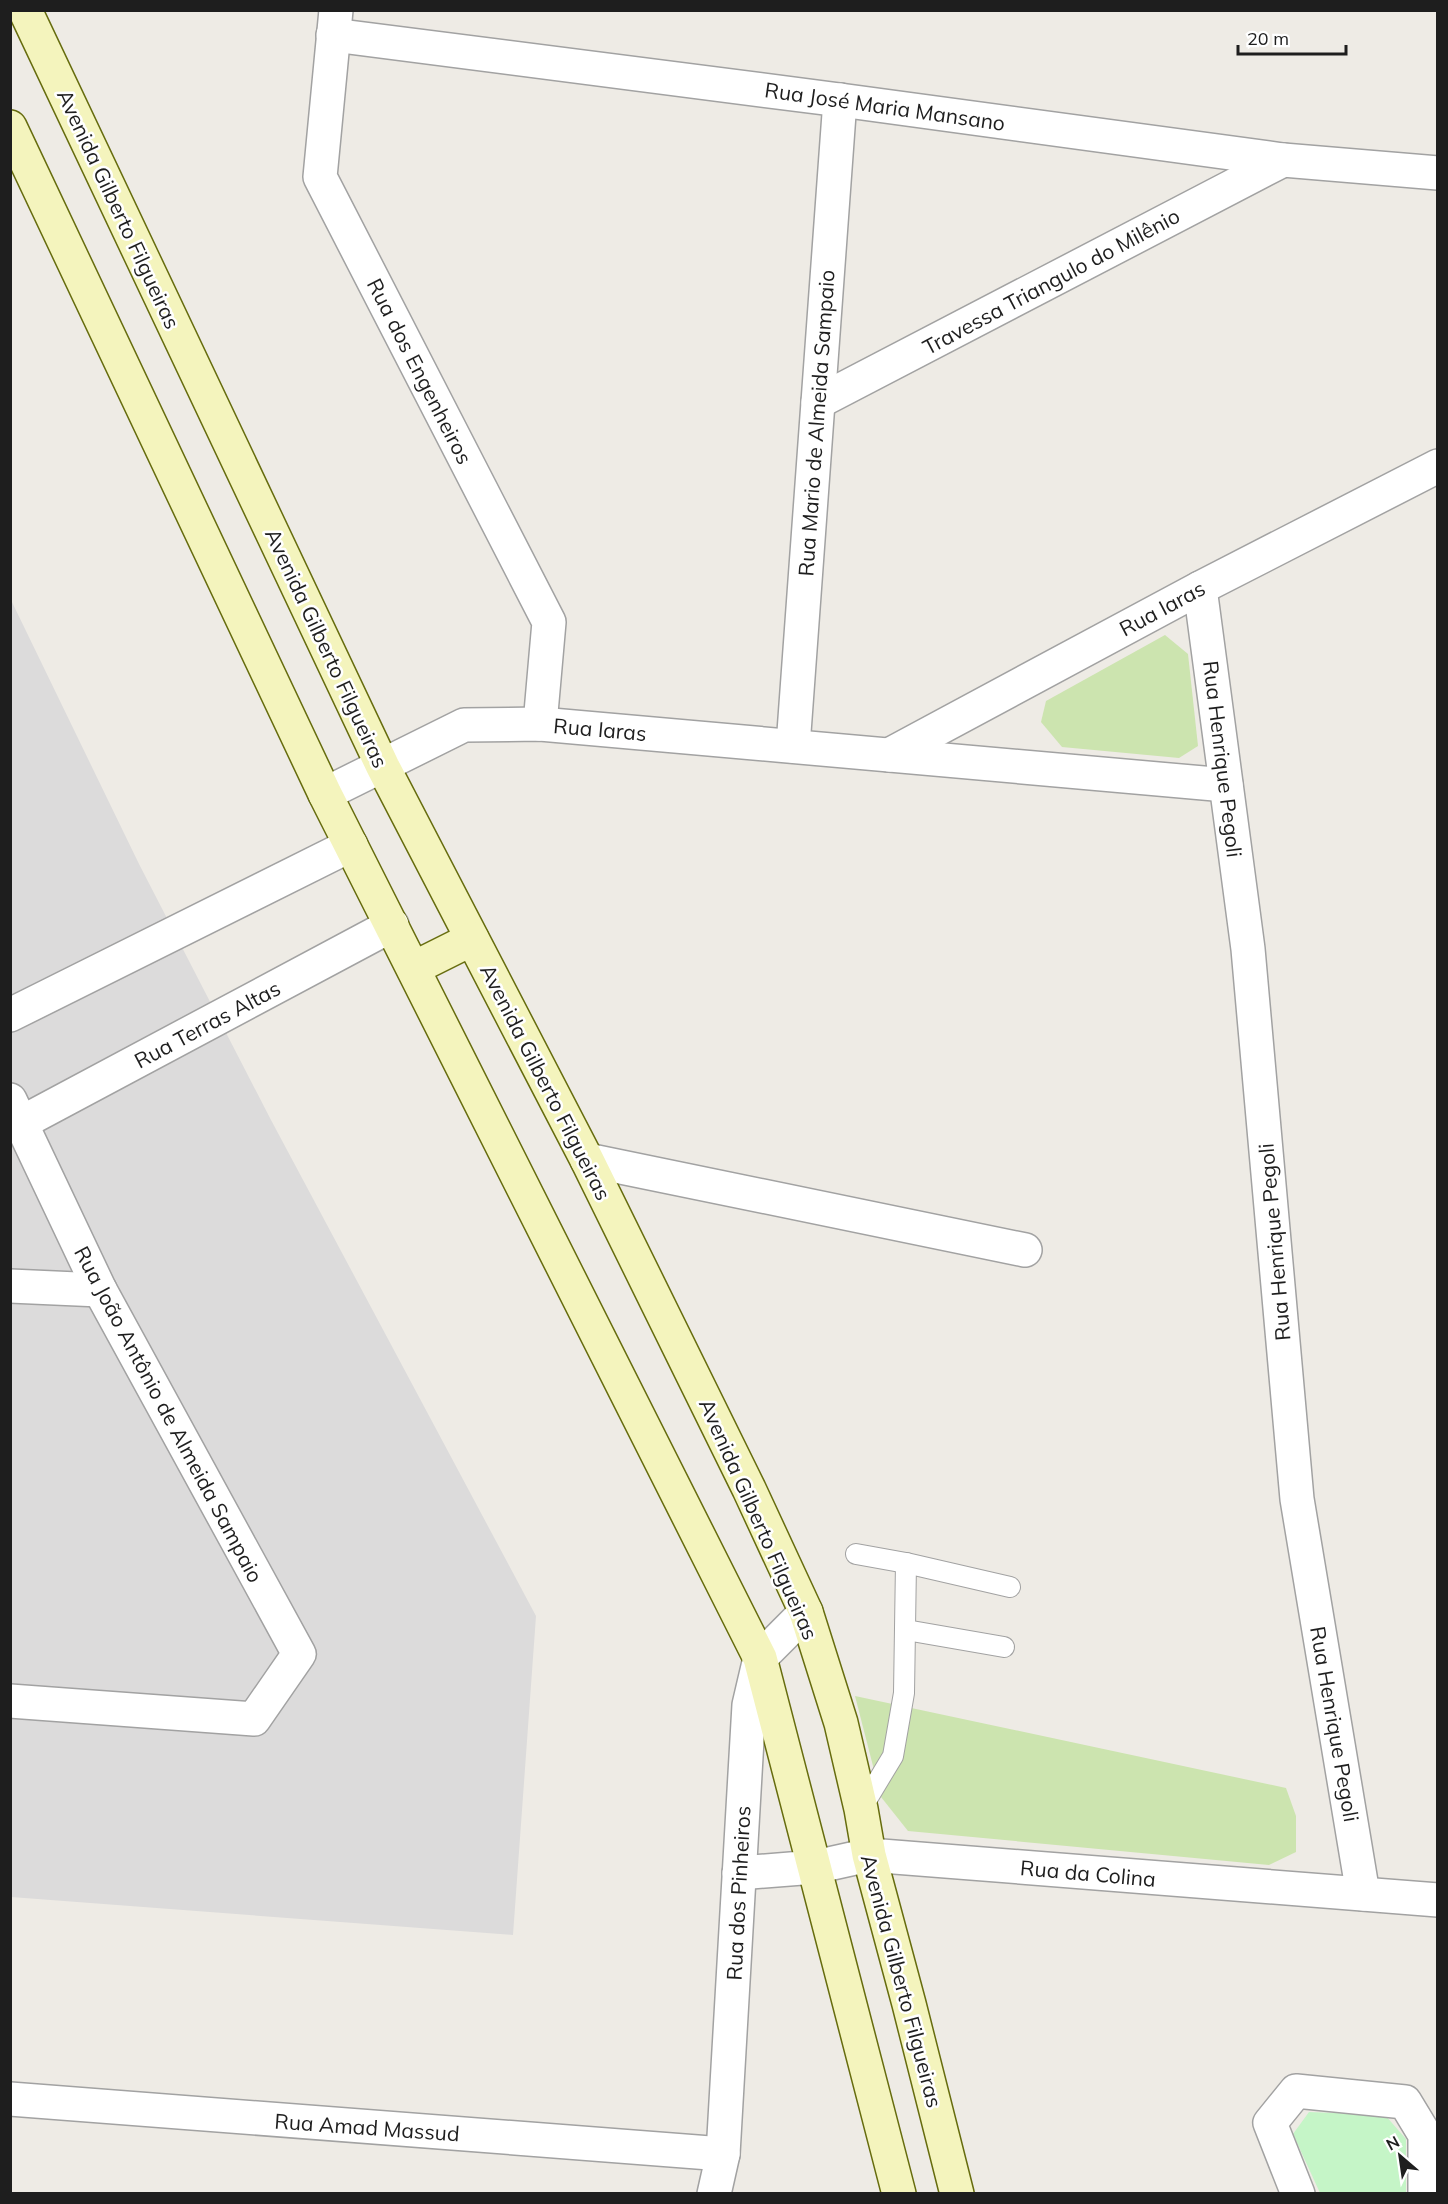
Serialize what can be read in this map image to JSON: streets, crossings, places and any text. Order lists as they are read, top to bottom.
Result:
{
  "streets": {
    "main road": ["Avenida Gilberto Filgueiras"],
    "street": [
      "Rua José Maria Mansano",
      "Travessa Triangulo do Milênio",
      "Rua dos Engenheiros",
      "Rua Mario de Almeida Sampaio",
      "Rua Iaras",
      "Rua Henrique Pegoli",
      "Rua Terras Altas",
      "Rua João Antônio de Almeida Sampaio",
      "Rua da Colina",
      "Rua dos Pinheiros",
      "Rua Amad Massud"
    ]
  },
  "crossings": [
    ["Rua José Maria Mansano", "Travessa Triangulo do Milênio"],
    ["Rua José Maria Mansano", "Rua dos Engenheiros"],
    ["Rua José Maria Mansano", "Rua Mario de Almeida Sampaio"],
    ["Avenida Gilberto Filgueiras", "Rua Iaras"],
    ["Avenida Gilberto Filgueiras", "Rua da Colina"],
    ["Travessa Triangulo do Milênio", "Rua Mario de Almeida Sampaio"],
    ["Rua dos Engenheiros", "Rua Iaras"],
    ["Rua Mario de Almeida Sampaio", "Rua Iaras"],
    ["Rua Iaras", "Rua Henrique Pegoli"],
    ["Rua Henrique Pegoli", "Rua da Colina"],
    ["Rua Terras Altas", "Rua João Antônio de Almeida Sampaio"],
    ["Rua da Colina", "Rua dos Pinheiros"],
    ["Rua dos Pinheiros", "Rua Amad Massud"]
  ],
  "scale_bar": "20 m",
  "north": "top left"
}
